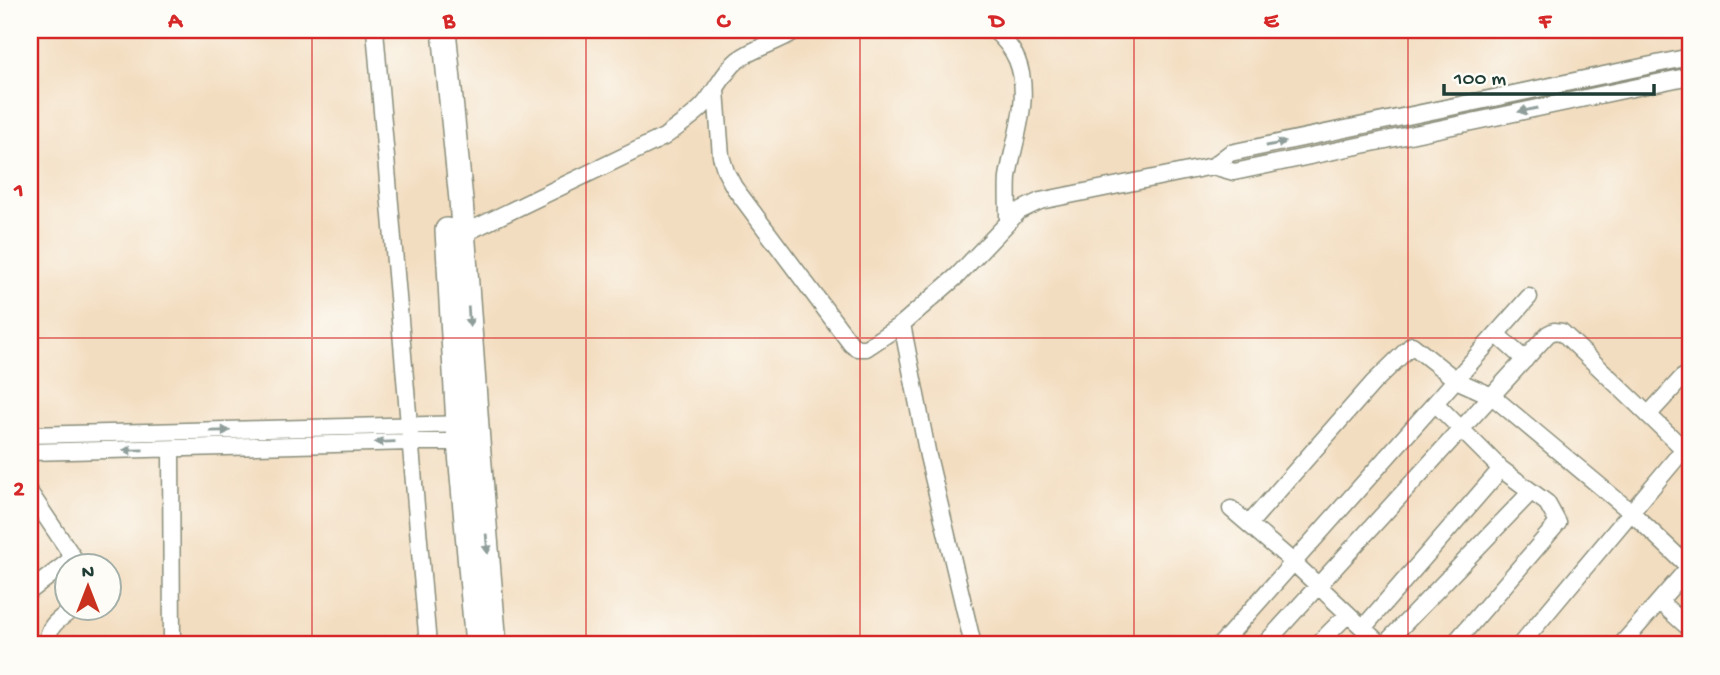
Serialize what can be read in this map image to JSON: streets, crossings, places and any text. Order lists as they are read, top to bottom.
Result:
{
  "scale_bar": "100 m",
  "north": "top",
  "grid": {
    "columns": [
      "A",
      "B",
      "C",
      "D",
      "E",
      "F"
    ],
    "rows": ["1", "2"]
  }
}
